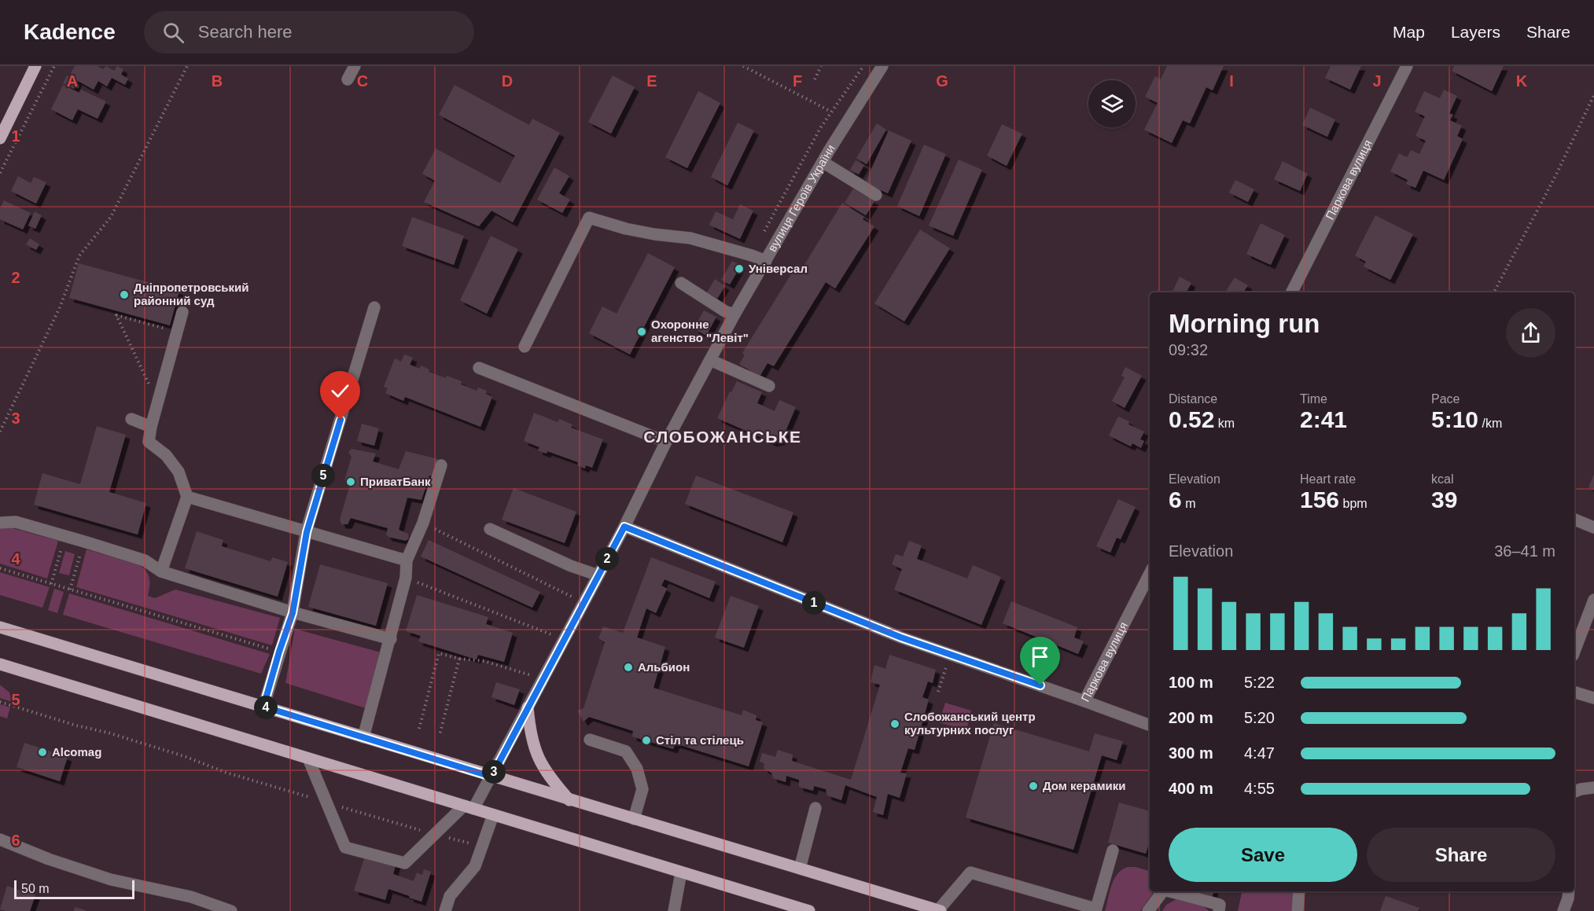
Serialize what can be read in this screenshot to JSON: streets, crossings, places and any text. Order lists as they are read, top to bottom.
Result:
{
  "streets": {
    "street": ["Паркова вулиця", "вулиця Героїв України"]
  },
  "districts": ["СЛОБОЖАНСЬКЕ"],
  "places": [
    "Універсал",
    "Дніпропетровський районний суд",
    "Охоронне агенство \"Левіт\"",
    "ПриватБанк",
    "Альбион",
    "Слобожанський центр культурних послуг",
    "Стіл та стілець",
    "Alcomag",
    "Дом керамики"
  ],
  "scale_bar": "50 m",
  "page": {
    "header": "Kadence",
    "search": "Search here",
    "nav": ["Map", "Layers", "Share"],
    "heading": ["Morning run", "09:32"],
    "stats": [
      ["Distance", "0.52 km"],
      ["Time", "2:41"],
      ["Pace", "5:10 /km"],
      ["Elevation", "6 m"],
      ["Heart rate", "156 bpm"],
      ["kcal", "39"]
    ],
    "pins": [
      "5",
      "2",
      "1",
      "4",
      "3"
    ],
    "chart": ["Elevation", "36–41 m"],
    "list": [
      {
        "name": "100 m",
        "note": "5:22"
      },
      {
        "name": "200 m",
        "note": "5:20"
      },
      {
        "name": "300 m",
        "note": "4:47"
      },
      {
        "name": "400 m",
        "note": "4:55"
      }
    ],
    "buttons": ["Save", "Share"],
    "scale": "50 m"
  },
  "grid": {
    "columns": [
      "A",
      "B",
      "C",
      "D",
      "E",
      "F",
      "G",
      "I",
      "J",
      "K"
    ],
    "rows": [
      "1",
      "2",
      "3",
      "4",
      "5",
      "6"
    ]
  }
}
